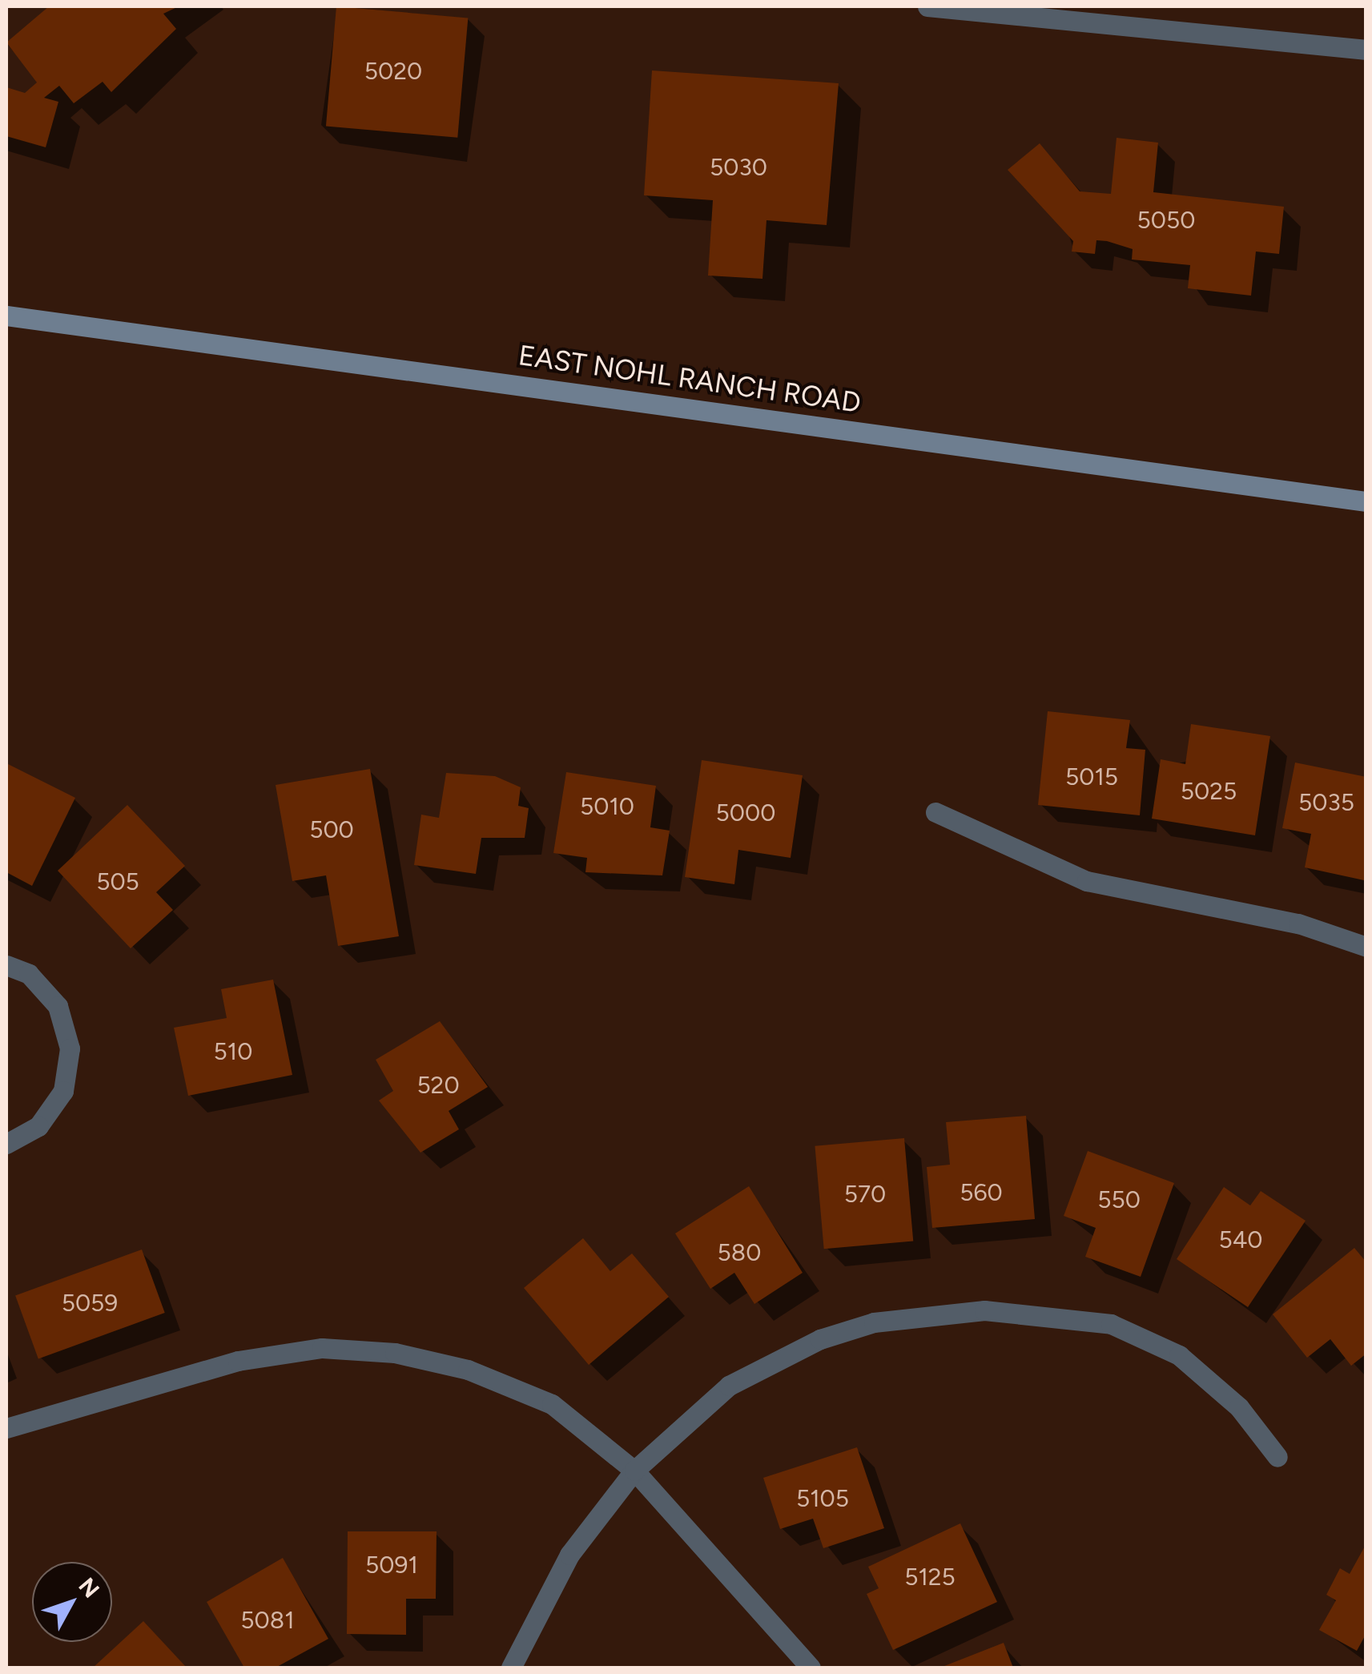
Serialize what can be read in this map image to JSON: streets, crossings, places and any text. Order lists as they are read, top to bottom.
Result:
{
  "streets": {
    "main road": ["EAST NOHL RANCH ROAD"]
  },
  "house_numbers": [
    "5020",
    "5030",
    "5050",
    "5015",
    "5025",
    "5035",
    "5010",
    "5000",
    "500",
    "505",
    "510",
    "520",
    "560",
    "570",
    "550",
    "540",
    "580",
    "5059",
    "5105",
    "5091",
    "5125",
    "5081"
  ],
  "north": "top right"
}
